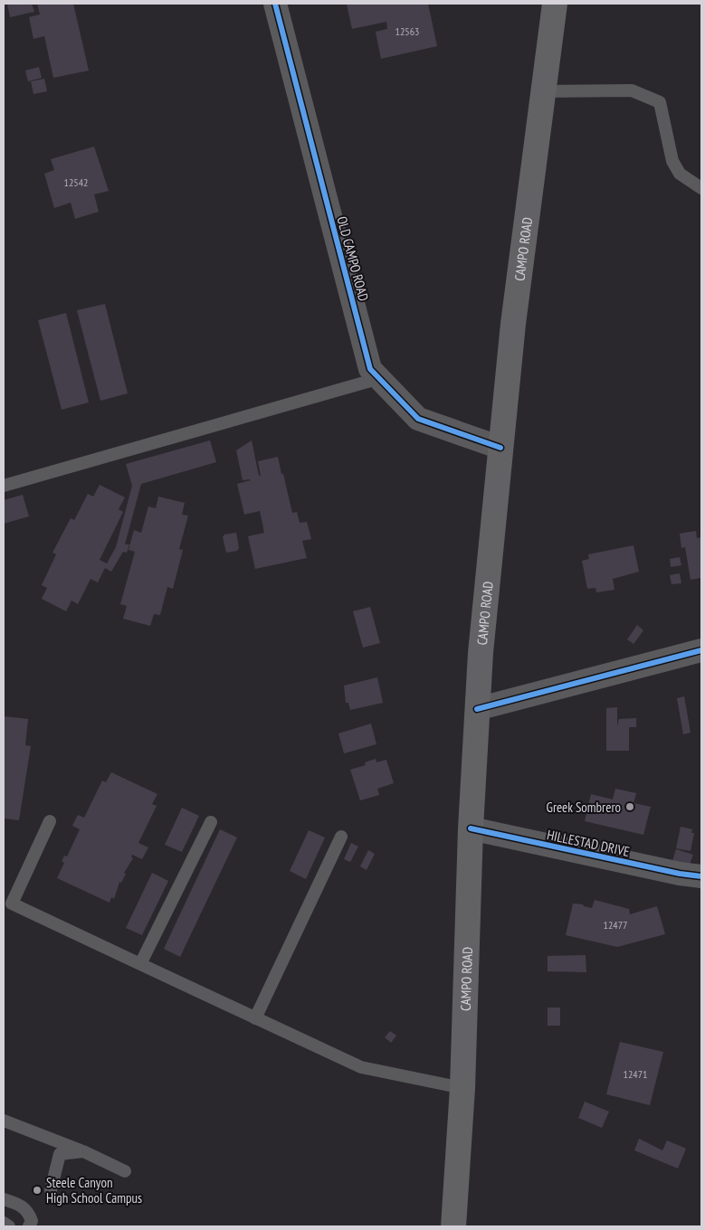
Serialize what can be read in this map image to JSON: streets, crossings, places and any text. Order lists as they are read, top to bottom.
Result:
{
  "streets": {
    "highway": ["CAMPO ROAD"],
    "street": ["OLD CAMPO ROAD", "HILLESTAD DRIVE"]
  },
  "crossings": [
    ["CAMPO ROAD", "OLD CAMPO ROAD"],
    ["CAMPO ROAD", "HILLESTAD DRIVE"]
  ],
  "places": ["Greek Sombrero", "Steele Canyon High School Campus"],
  "house_numbers": [
    "12563",
    "12542",
    "12477",
    "12471"
  ]
}
